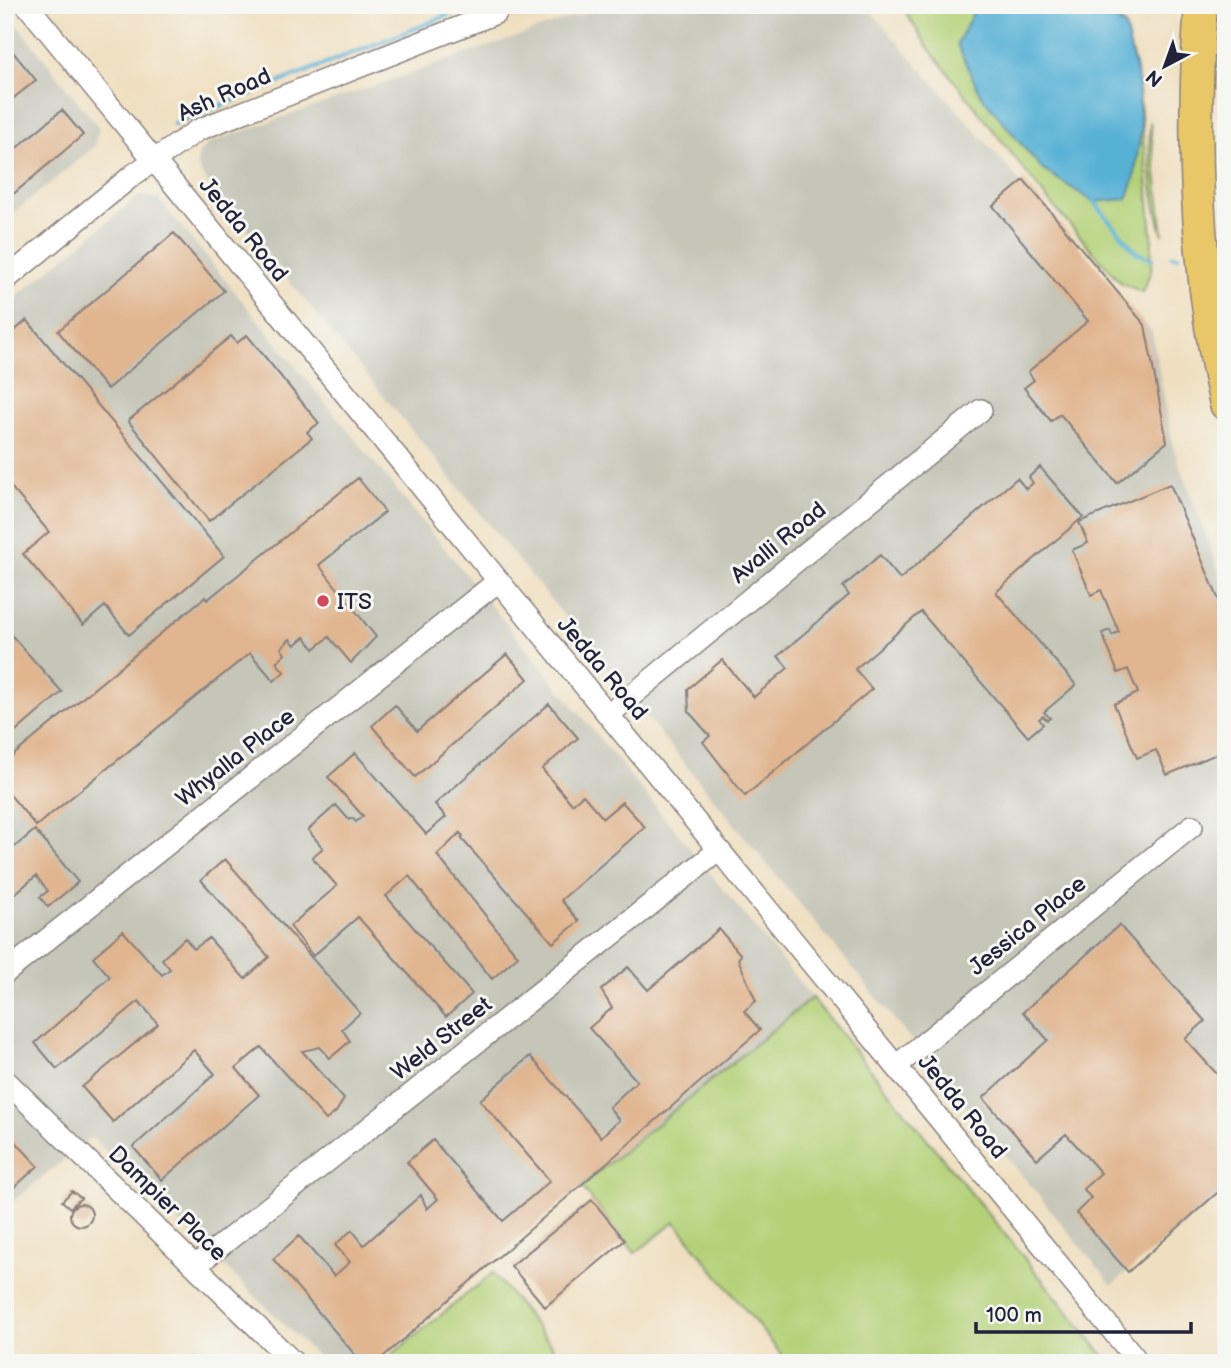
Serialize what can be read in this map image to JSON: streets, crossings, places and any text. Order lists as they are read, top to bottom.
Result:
{
  "streets": {
    "street": [
      "Ash Road",
      "Jedda Road",
      "Avalli Road",
      "Whyalla Place",
      "Jessica Place",
      "Weld Street",
      "Dampier Place"
    ]
  },
  "crossings": [
    ["Ash Road", "Jedda Road"],
    ["Jedda Road", "Avalli Road"],
    ["Jedda Road", "Whyalla Place"],
    ["Jedda Road", "Jessica Place"],
    ["Jedda Road", "Weld Street"],
    ["Weld Street", "Dampier Place"]
  ],
  "places": ["ITS"],
  "scale_bar": "100 m",
  "north": "bottom left"
}
